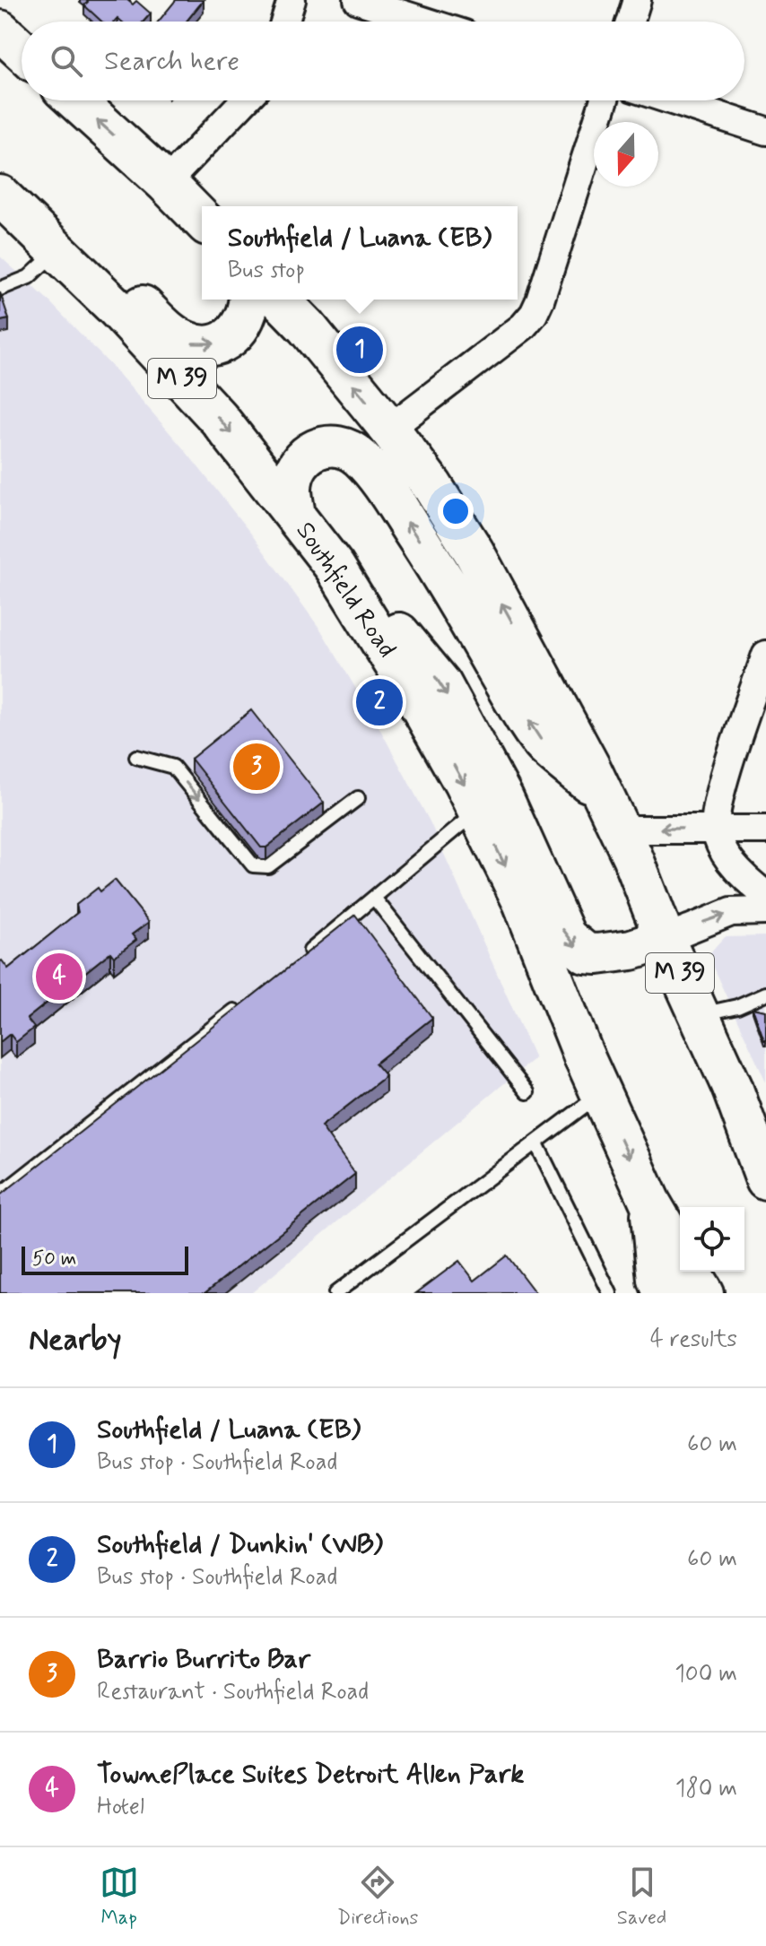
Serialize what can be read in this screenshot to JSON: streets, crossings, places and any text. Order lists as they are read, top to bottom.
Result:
{
  "streets": {
    "highway": ["M 39", "Southfield Road"]
  },
  "crossings": [
    ["M 39", "Southfield Road"]
  ],
  "scale_bar": "50 m",
  "north": "bottom",
  "page": {
    "search": "Search here",
    "popup": ["Southfield / Luana (EB)", "Bus stop"],
    "pins": [
      "1",
      "2",
      "3",
      "4"
    ],
    "scale": "50 m",
    "heading": ["Nearby", "4 results"],
    "list": [
      {
        "mark": "1",
        "name": "Southfield / Luana (EB)",
        "note": "Bus stop · Southfield Road",
        "value": "60 m"
      },
      {
        "mark": "2",
        "name": "Southfield / Dunkin' (WB)",
        "note": "Bus stop · Southfield Road",
        "value": "60 m"
      },
      {
        "mark": "3",
        "name": "Barrio Burrito Bar",
        "note": "Restaurant · Southfield Road",
        "value": "100 m"
      },
      {
        "mark": "4",
        "name": "TownePlace Suites Detroit Allen Park",
        "note": "Hotel",
        "value": "180 m"
      }
    ],
    "nav": ["Map", "Directions", "Saved"]
  }
}
